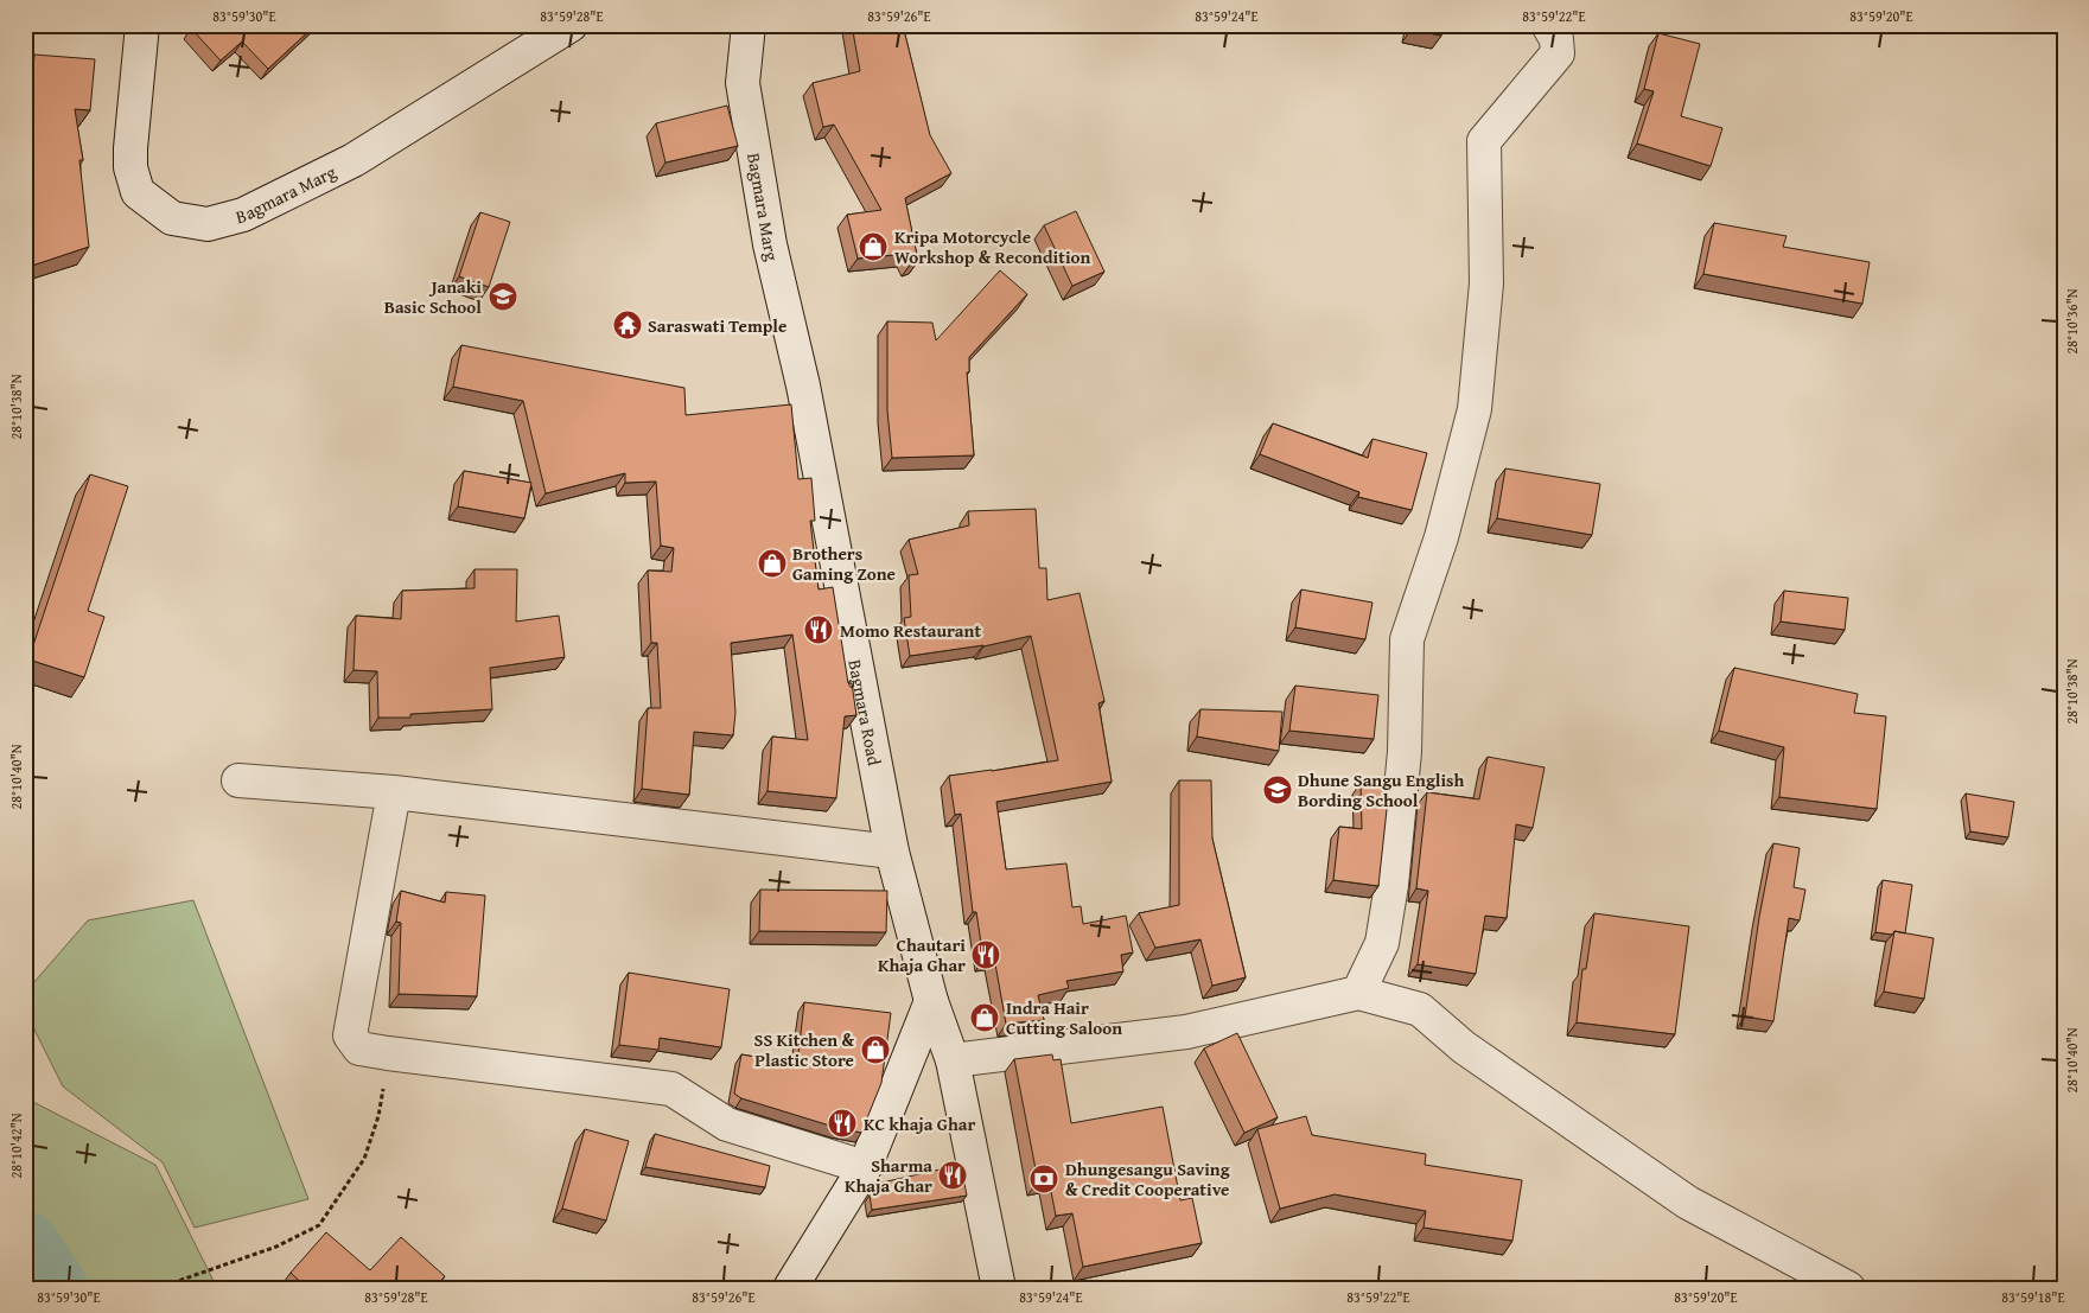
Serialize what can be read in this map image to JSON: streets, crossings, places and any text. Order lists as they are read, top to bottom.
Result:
{
  "streets": {
    "street": ["Bagmara Marg", "Bagmara Road"]
  },
  "crossings": [
    ["Bagmara Marg", "Bagmara Road"]
  ],
  "places": {
    "shop": [
      "Kripa Motorcycle Workshop & Recondition",
      "Brothers Gaming Zone",
      "Indra Hair Cutting Saloon",
      "SS Kitchen & Plastic Store"
    ],
    "school or university": ["Janaki Basic School", "Dhune Sangu English Bording School"],
    "temple": ["Saraswati Temple"],
    "restaurant": [
      "Momo Restaurant",
      "Chautari Khaja Ghar",
      "KC khaja Ghar",
      "Sharma Khaja Ghar"
    ],
    "bank": ["Dhungesangu Saving & Credit Cooperative"]
  },
  "coordinates": [
    "83°59'30\"E",
    "83°59'28\"E",
    "83°59'26\"E",
    "83°59'24\"E",
    "83°59'22\"E",
    "83°59'20\"E",
    "28°10'36\"N",
    "28°10'38\"N",
    "28°10'40\"N",
    "28°10'42\"N",
    "83°59'18\"E"
  ]
}
